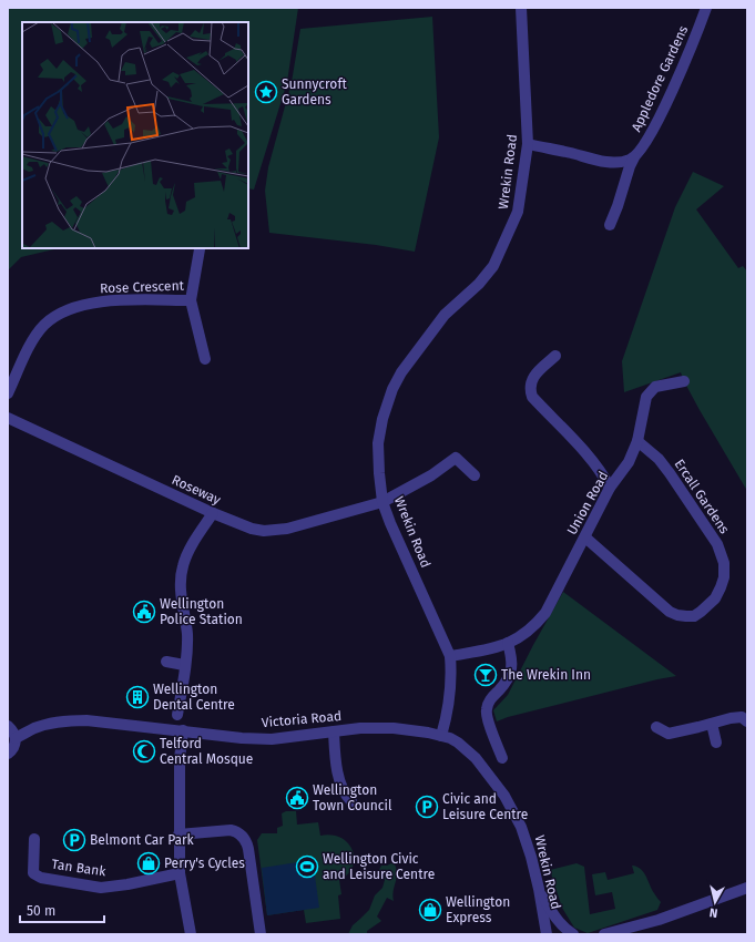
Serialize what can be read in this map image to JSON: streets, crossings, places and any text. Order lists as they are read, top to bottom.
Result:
{
  "streets": {
    "street": [
      "Appledore Gardens",
      "Wrekin Road",
      "Rose Crescent",
      "Roseway",
      "Ercall Gardens",
      "Union Road",
      "Victoria Road",
      "Tan Bank"
    ]
  },
  "crossings": [
    ["Wrekin Road", "Roseway"],
    ["Wrekin Road", "Union Road"],
    ["Wrekin Road", "Victoria Road"],
    ["Ercall Gardens", "Union Road"]
  ],
  "places": {
    "place": ["Sunnycroft Gardens"],
    "public building": ["Wellington Police Station", "Wellington Town Council"],
    "bar": ["The Wrekin Inn"],
    "building": ["Wellington Dental Centre"],
    "mosque": ["Telford Central Mosque"],
    "parking": ["Civic and Leisure Centre", "Belmont Car Park"],
    "shop": ["Perry's Cycles", "Wellington Express"],
    "sports": ["Wellington Civic and Leisure Centre"]
  },
  "scale_bar": "50 m",
  "north": "bottom"
}
